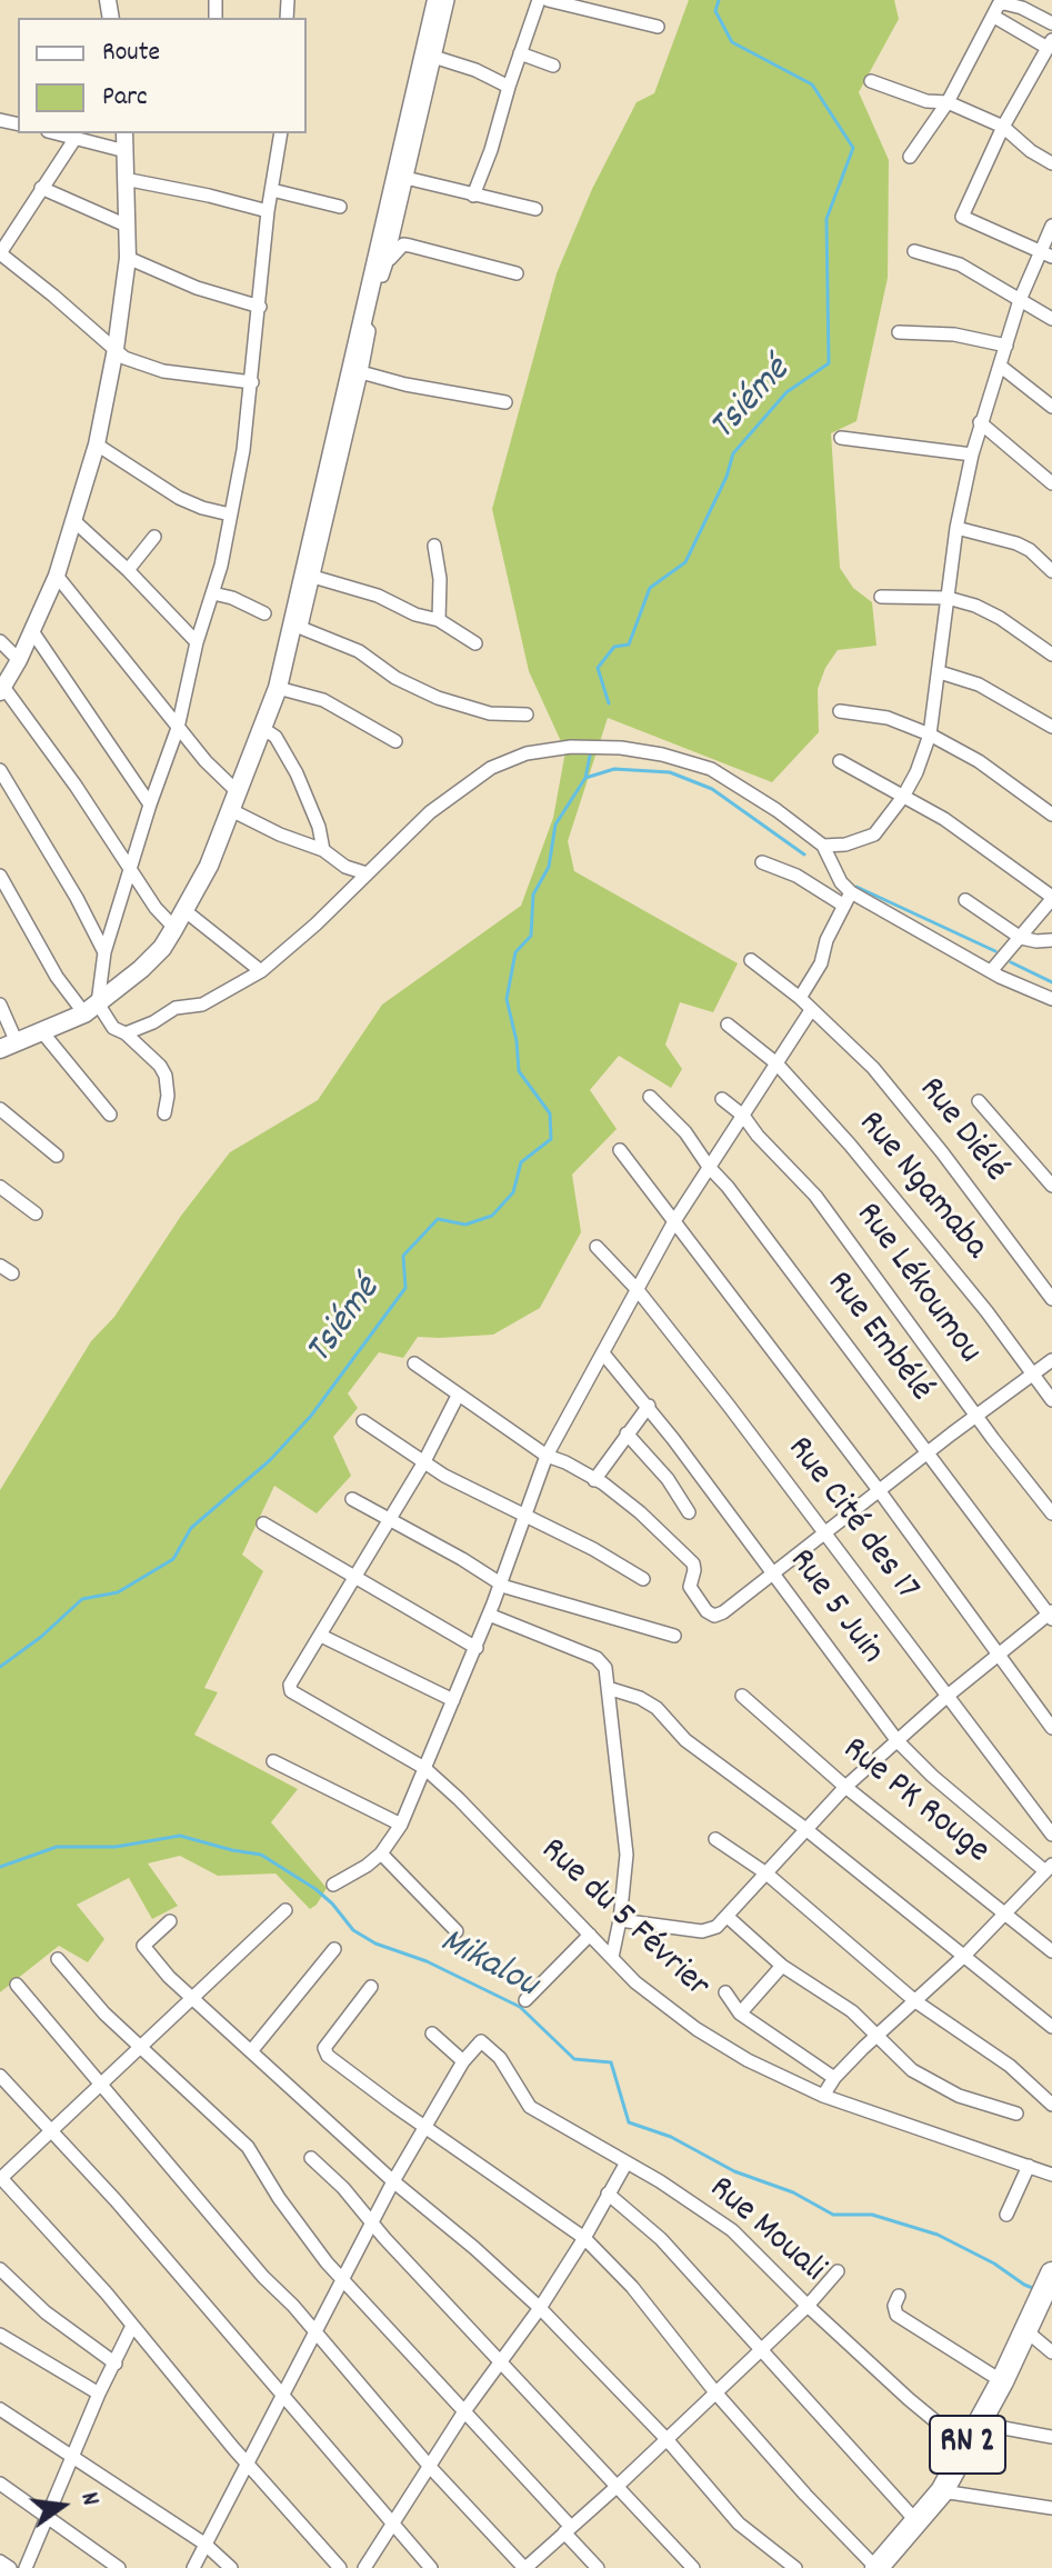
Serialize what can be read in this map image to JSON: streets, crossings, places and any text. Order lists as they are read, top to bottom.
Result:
{
  "streets": {
    "highway": ["RN 2"],
    "street": [
      "Rue Diélé",
      "Rue Ngamaba",
      "Rue Lékoumou",
      "Rue Embélé",
      "Rue Cité des 17",
      "Rue 5 Juin",
      "Rue PK Rouge",
      "Rue du 5 Février",
      "Rue Mouali"
    ]
  },
  "crossings": [
    ["Rue Mouali", "RN 2"]
  ],
  "water": ["Tsiémé", "Mikalou"],
  "legend": ["Route", "Parc"],
  "north": "right"
}
